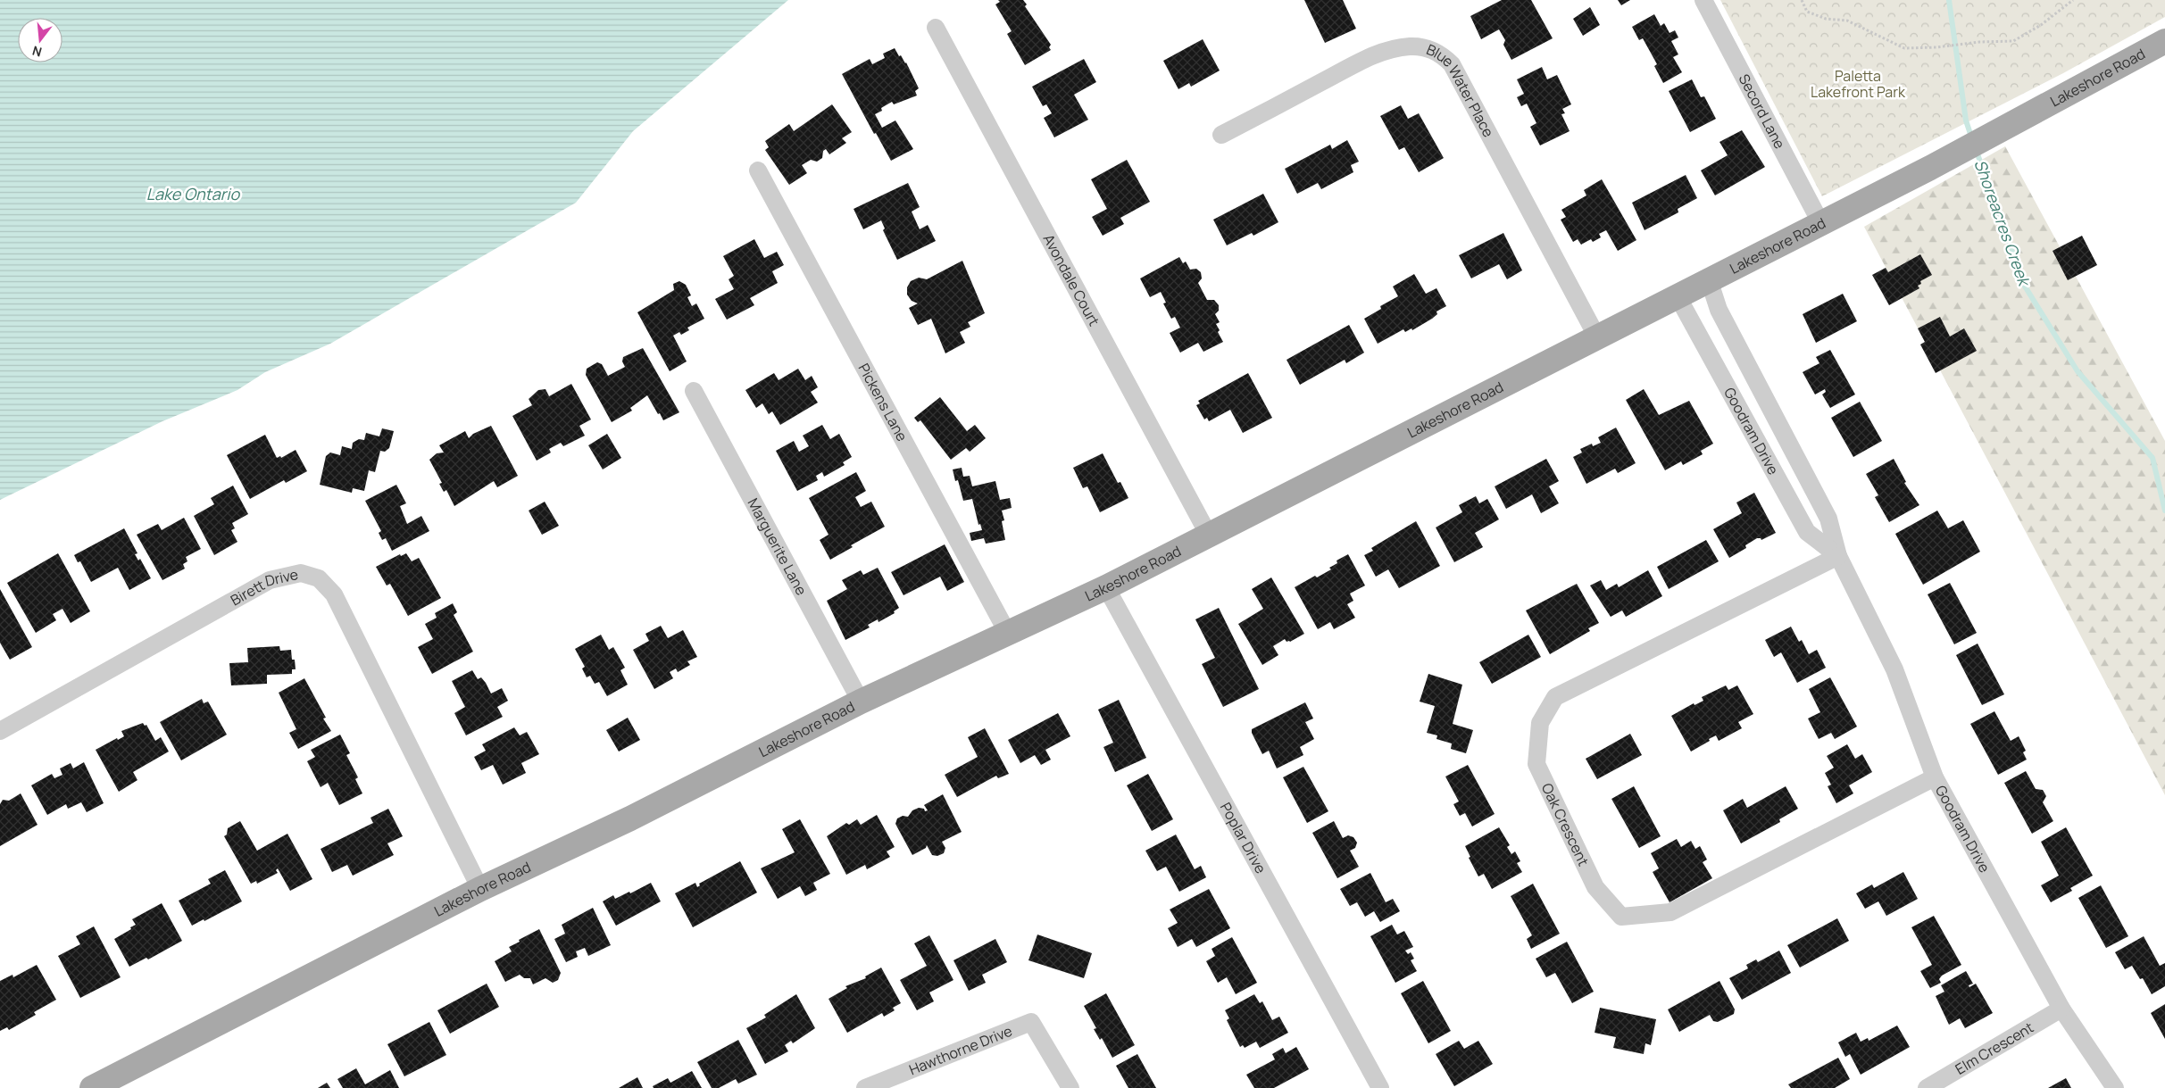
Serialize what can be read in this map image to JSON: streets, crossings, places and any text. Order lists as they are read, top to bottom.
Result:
{
  "streets": {
    "main road": ["Lakeshore Road"],
    "street": [
      "Blue Water Place",
      "Secord Lane",
      "Avondale Court",
      "Pickens Lane",
      "Goodram Drive",
      "Marguerite Lane",
      "Birett Drive",
      "Oak Crescent",
      "Poplar Drive",
      "Elm Crescent",
      "Hawthorne Drive"
    ]
  },
  "crossings": [
    ["Lakeshore Road", "Blue Water Place"],
    ["Lakeshore Road", "Secord Lane"],
    ["Lakeshore Road", "Avondale Court"],
    ["Lakeshore Road", "Pickens Lane"],
    ["Lakeshore Road", "Goodram Drive"],
    ["Lakeshore Road", "Marguerite Lane"],
    ["Lakeshore Road", "Birett Drive"],
    ["Lakeshore Road", "Poplar Drive"],
    ["Goodram Drive", "Oak Crescent"],
    ["Goodram Drive", "Elm Crescent"]
  ],
  "water": ["Lake Ontario", "Shoreacres Creek"],
  "parks": ["Paletta Lakefront Park"],
  "north": "bottom"
}
